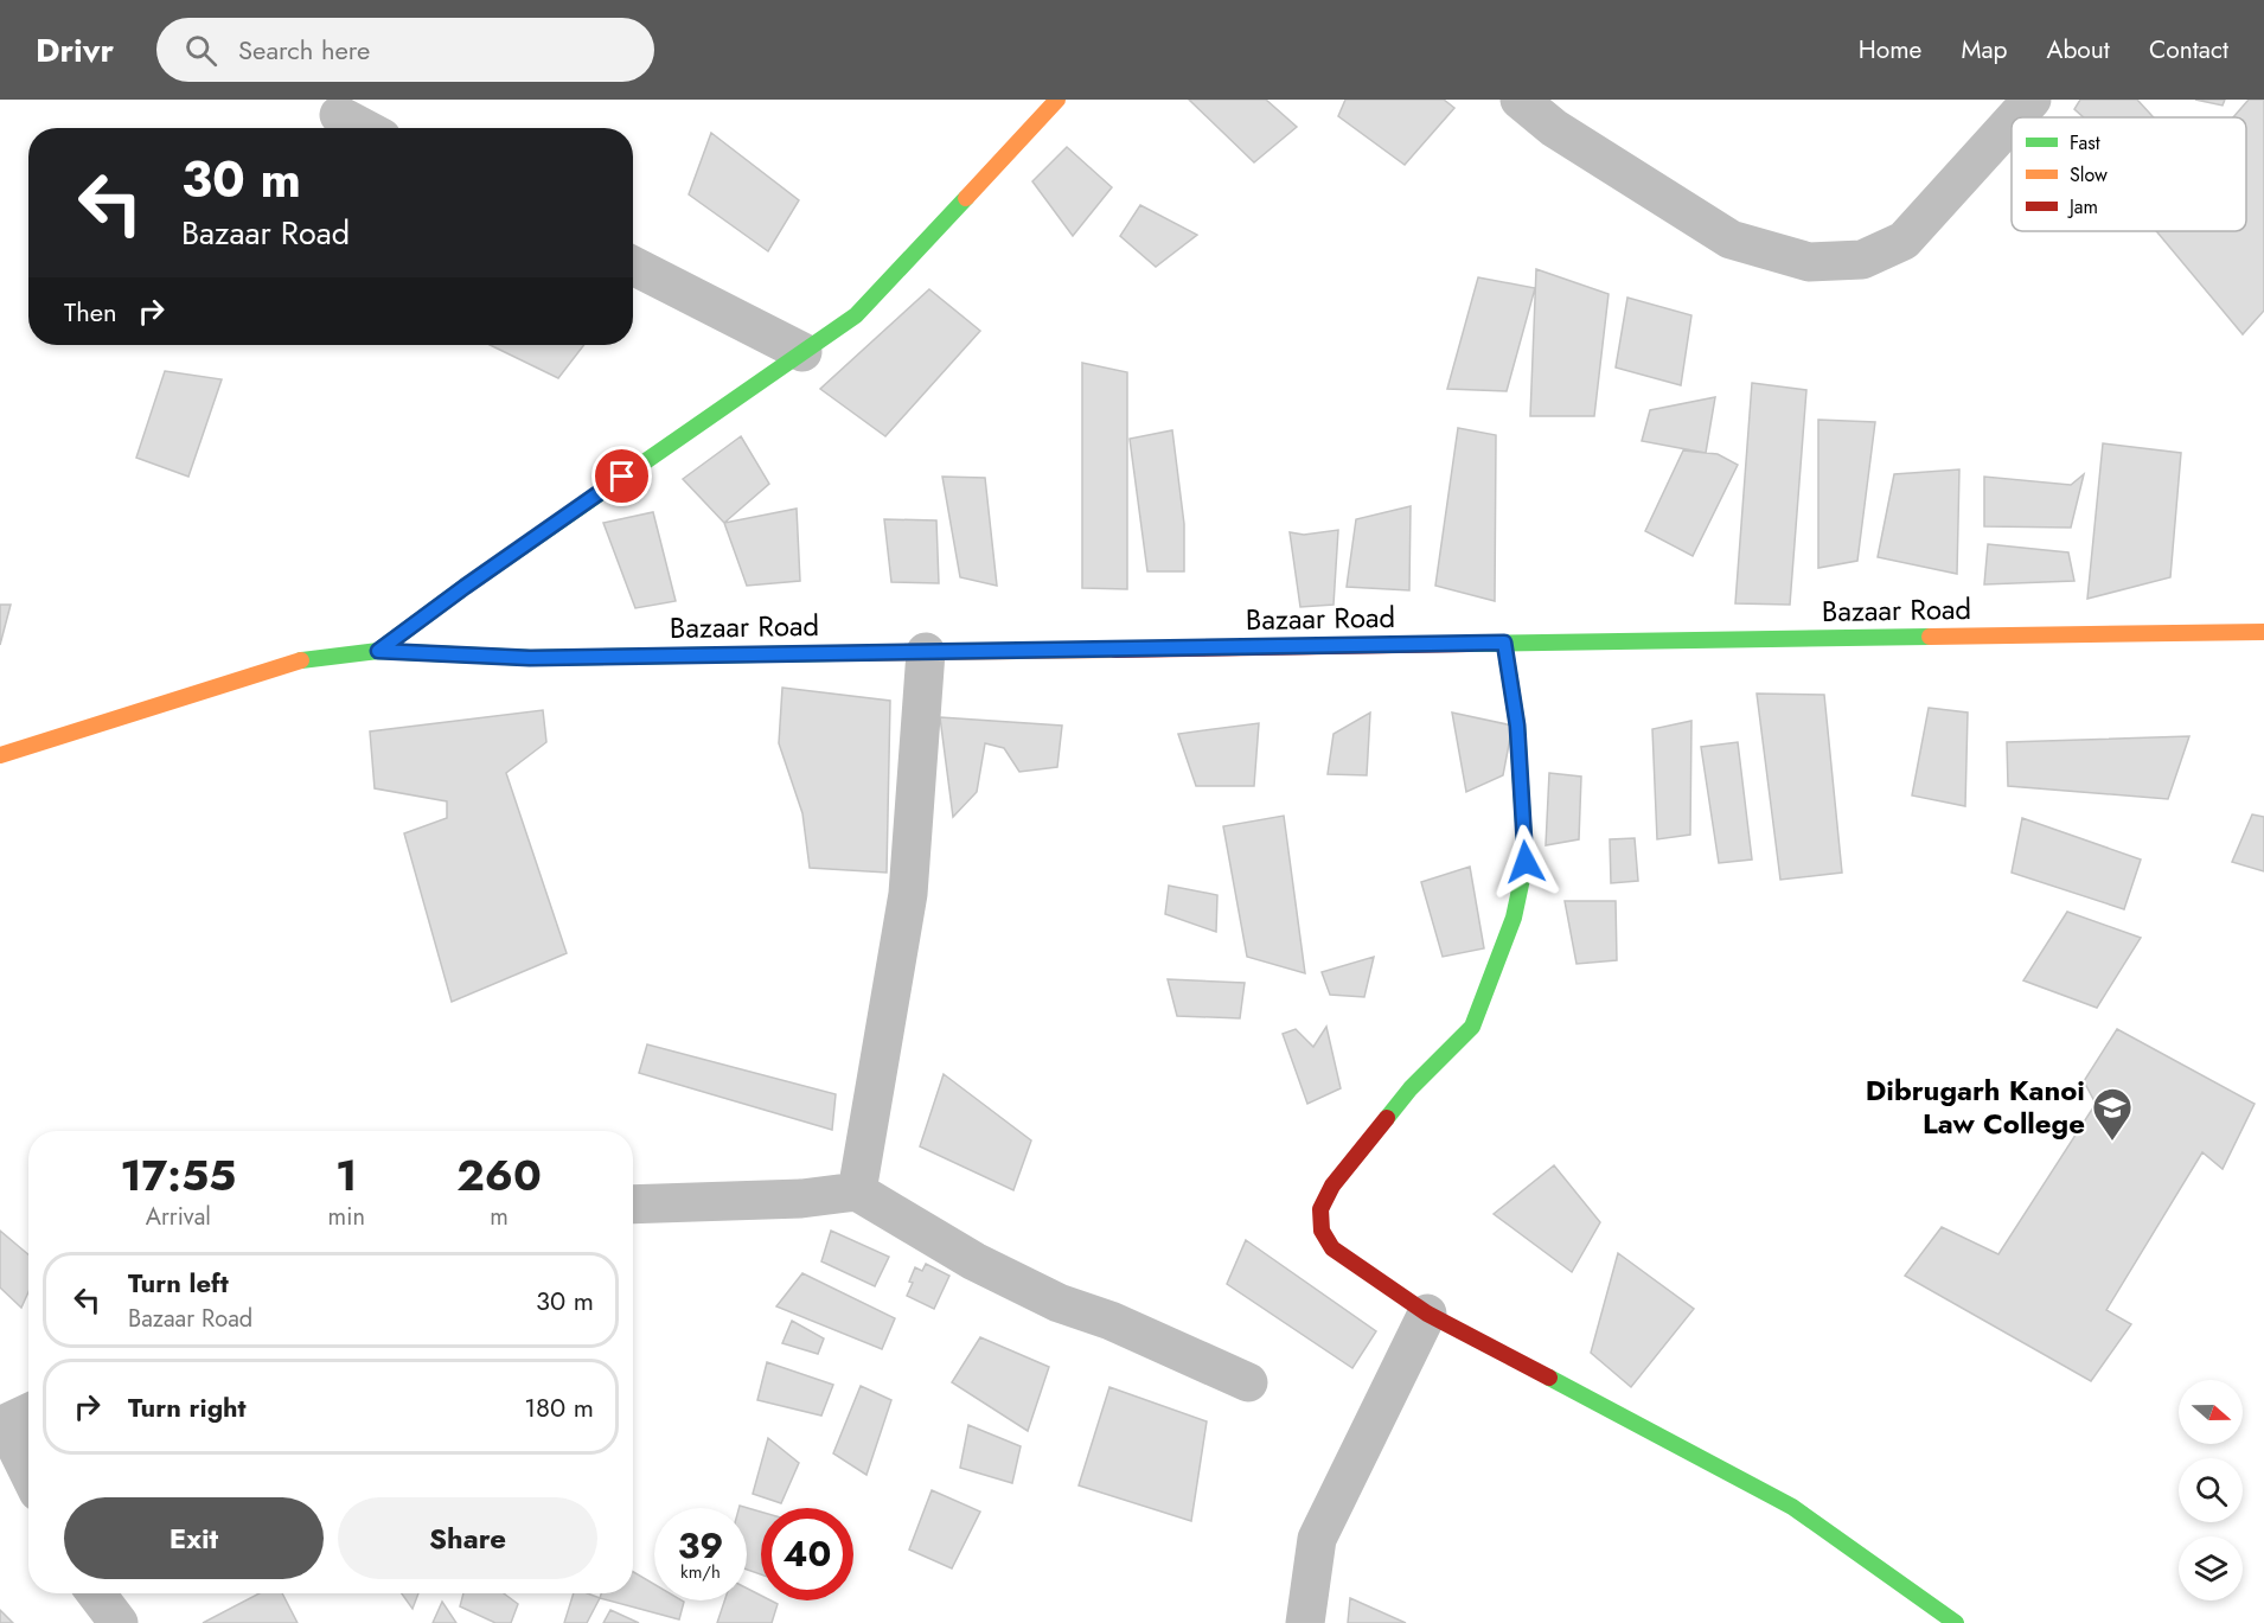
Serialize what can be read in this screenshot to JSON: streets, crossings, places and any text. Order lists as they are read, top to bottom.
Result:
{
  "streets": {
    "street": ["Bazaar Road"]
  },
  "places": {
    "school or university": ["Dibrugarh Kanoi Law College"]
  },
  "legend": ["Fast", "Slow", "Jam"],
  "north": "right",
  "page": {
    "header": "Drivr",
    "search": "Search here",
    "nav": [
      "Home",
      "Map",
      "About",
      "Contact"
    ],
    "turn": ["30 m", "Bazaar Road"],
    "then": "Then",
    "eta": [
      "17:55",
      "Arrival",
      "1",
      "min",
      "260",
      "m"
    ],
    "list": [
      {
        "name": "Turn left",
        "note": "Bazaar Road",
        "value": "30 m"
      },
      {
        "name": "Turn right",
        "value": "180 m"
      }
    ],
    "buttons": ["Exit", "Share"],
    "speed": "39 km/h",
    "limit": "40"
  }
}
